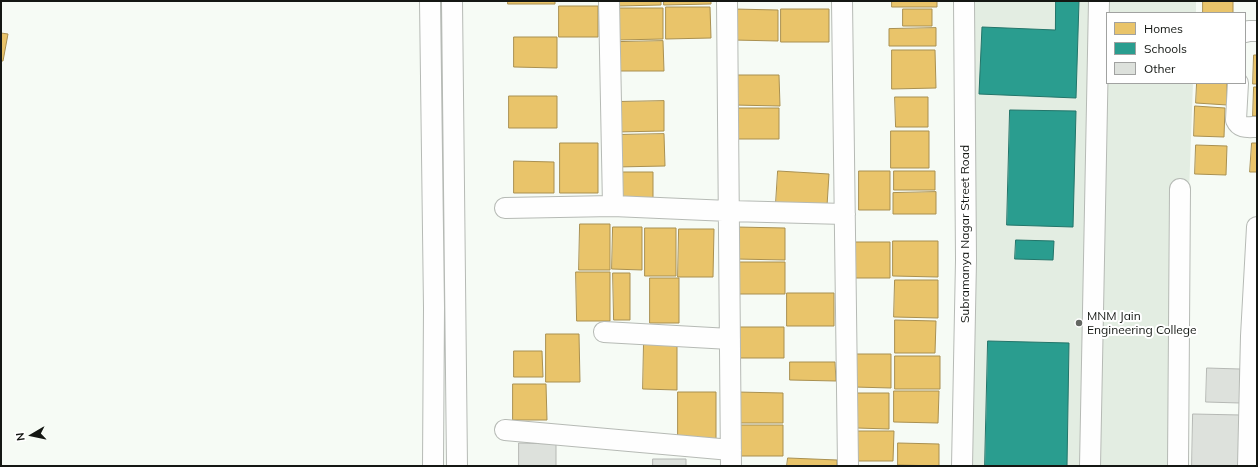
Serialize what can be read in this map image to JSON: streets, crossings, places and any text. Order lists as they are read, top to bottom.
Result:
{
  "streets": {
    "street": ["Subramanya Nagar Street Road"]
  },
  "places": ["MNM Jain Engineering College"],
  "legend": ["Homes", "Schools", "Other"],
  "north": "left"
}
